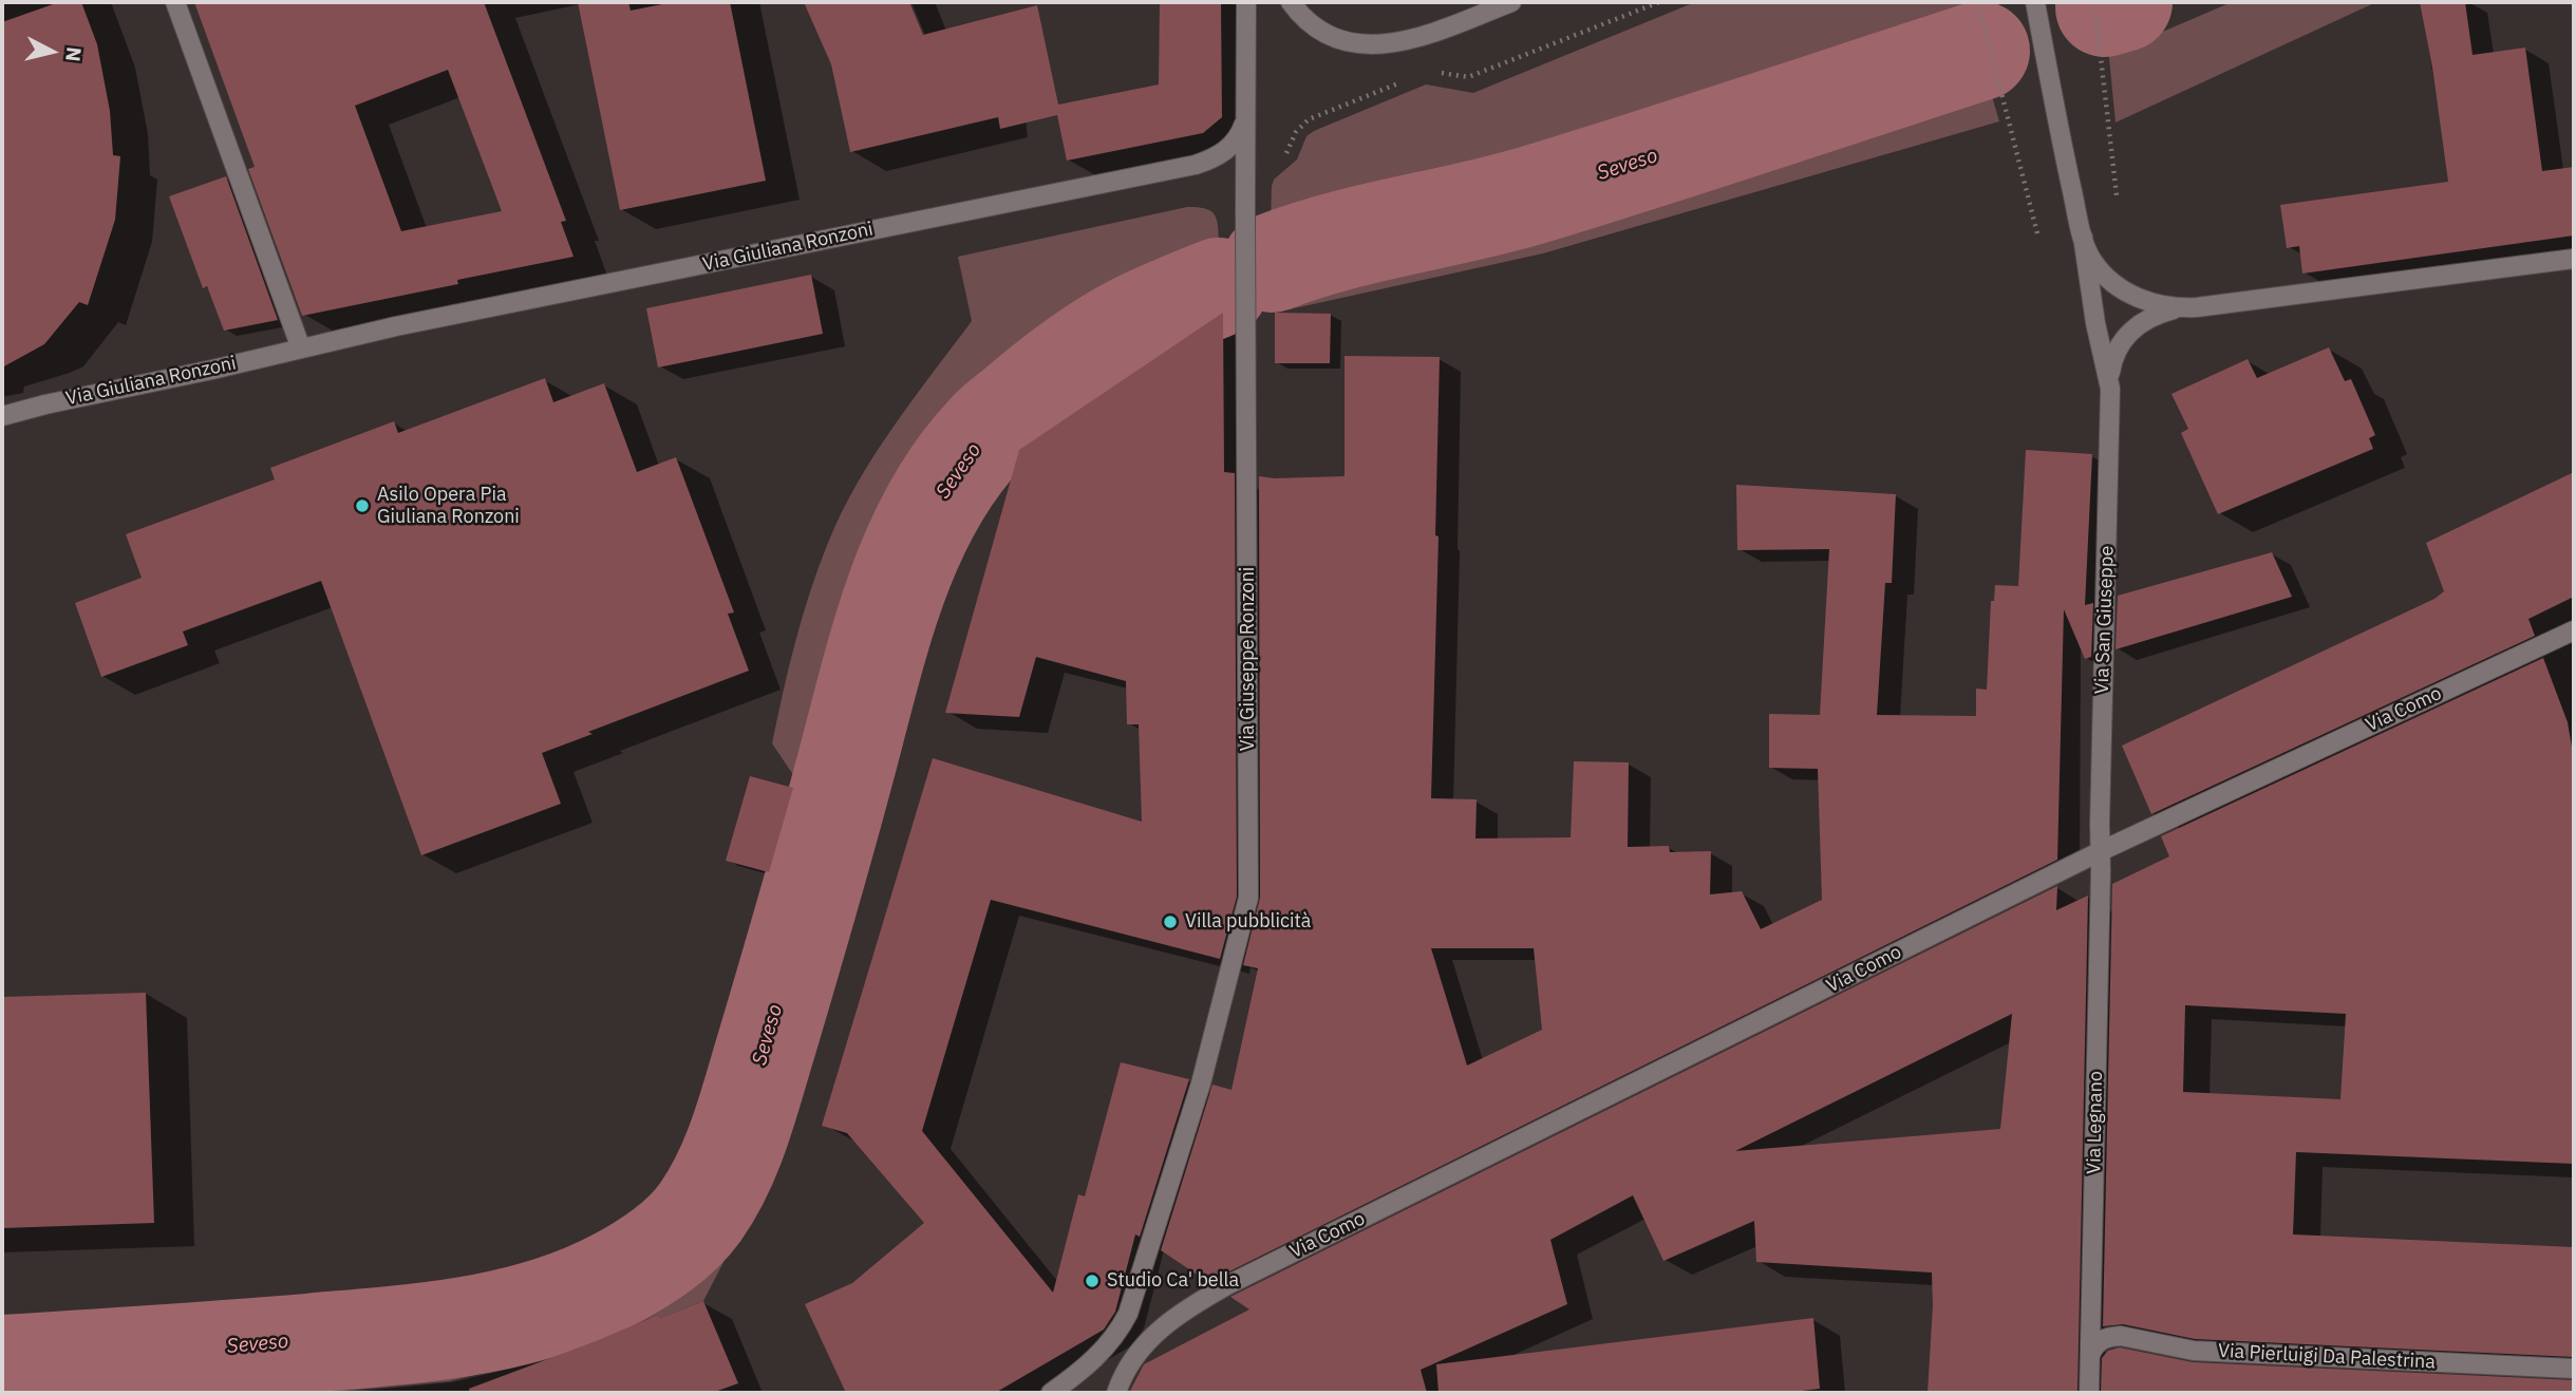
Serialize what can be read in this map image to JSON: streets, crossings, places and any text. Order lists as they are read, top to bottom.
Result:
{
  "streets": {
    "street": [
      "Via Giuliana Ronzoni",
      "Via San Giuseppe",
      "Via Giuseppe Ronzoni",
      "Via Como",
      "Via Legnano",
      "Via Pierluigi Da Palestrina"
    ]
  },
  "crossings": [
    ["Via Giuliana Ronzoni", "Via Giuseppe Ronzoni"],
    ["Via San Giuseppe", "Via Como"],
    ["Via San Giuseppe", "Via Legnano"],
    ["Via Como", "Via Legnano"],
    ["Via Legnano", "Via Pierluigi Da Palestrina"]
  ],
  "water": ["Seveso"],
  "places": ["Asilo Opera Pia Giuliana Ronzoni", "Villa pubblicità", "Studio Ca' bella"],
  "north": "right"
}
